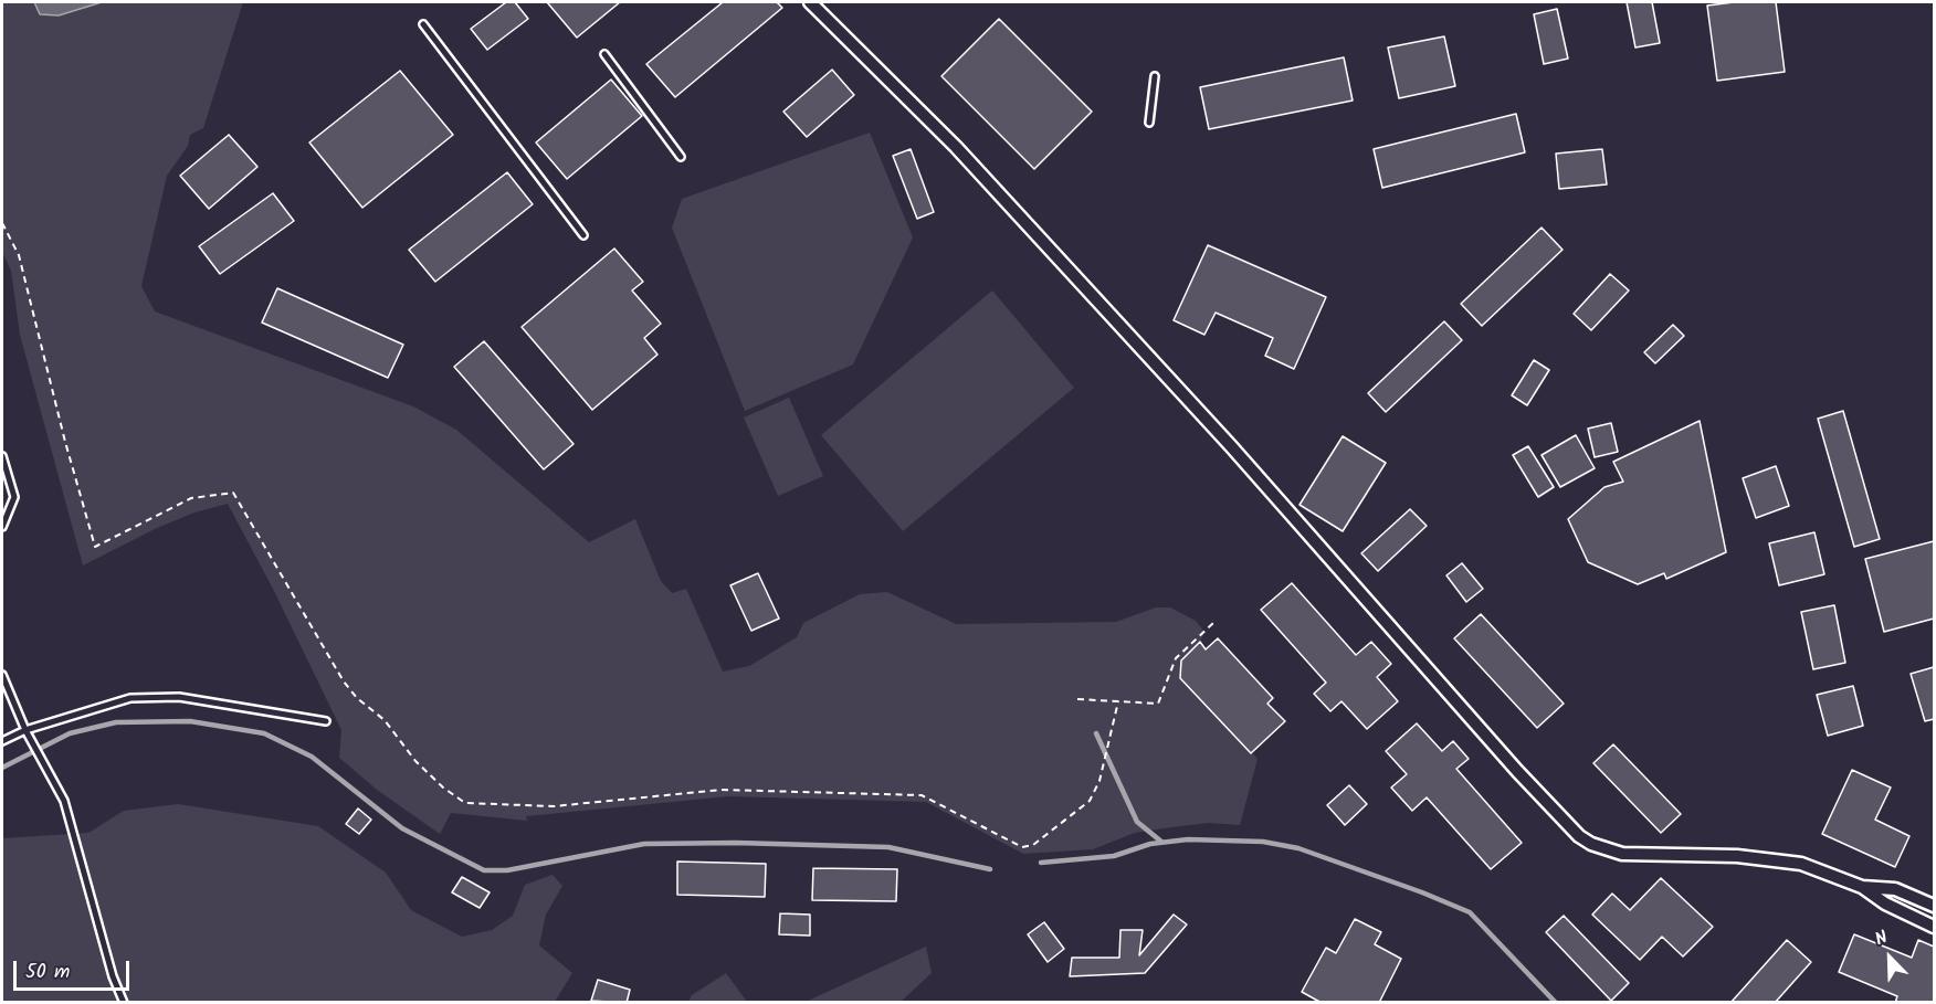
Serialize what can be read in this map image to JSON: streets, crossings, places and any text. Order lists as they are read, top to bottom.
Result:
{
  "scale_bar": "50 m",
  "north": "top left"
}
